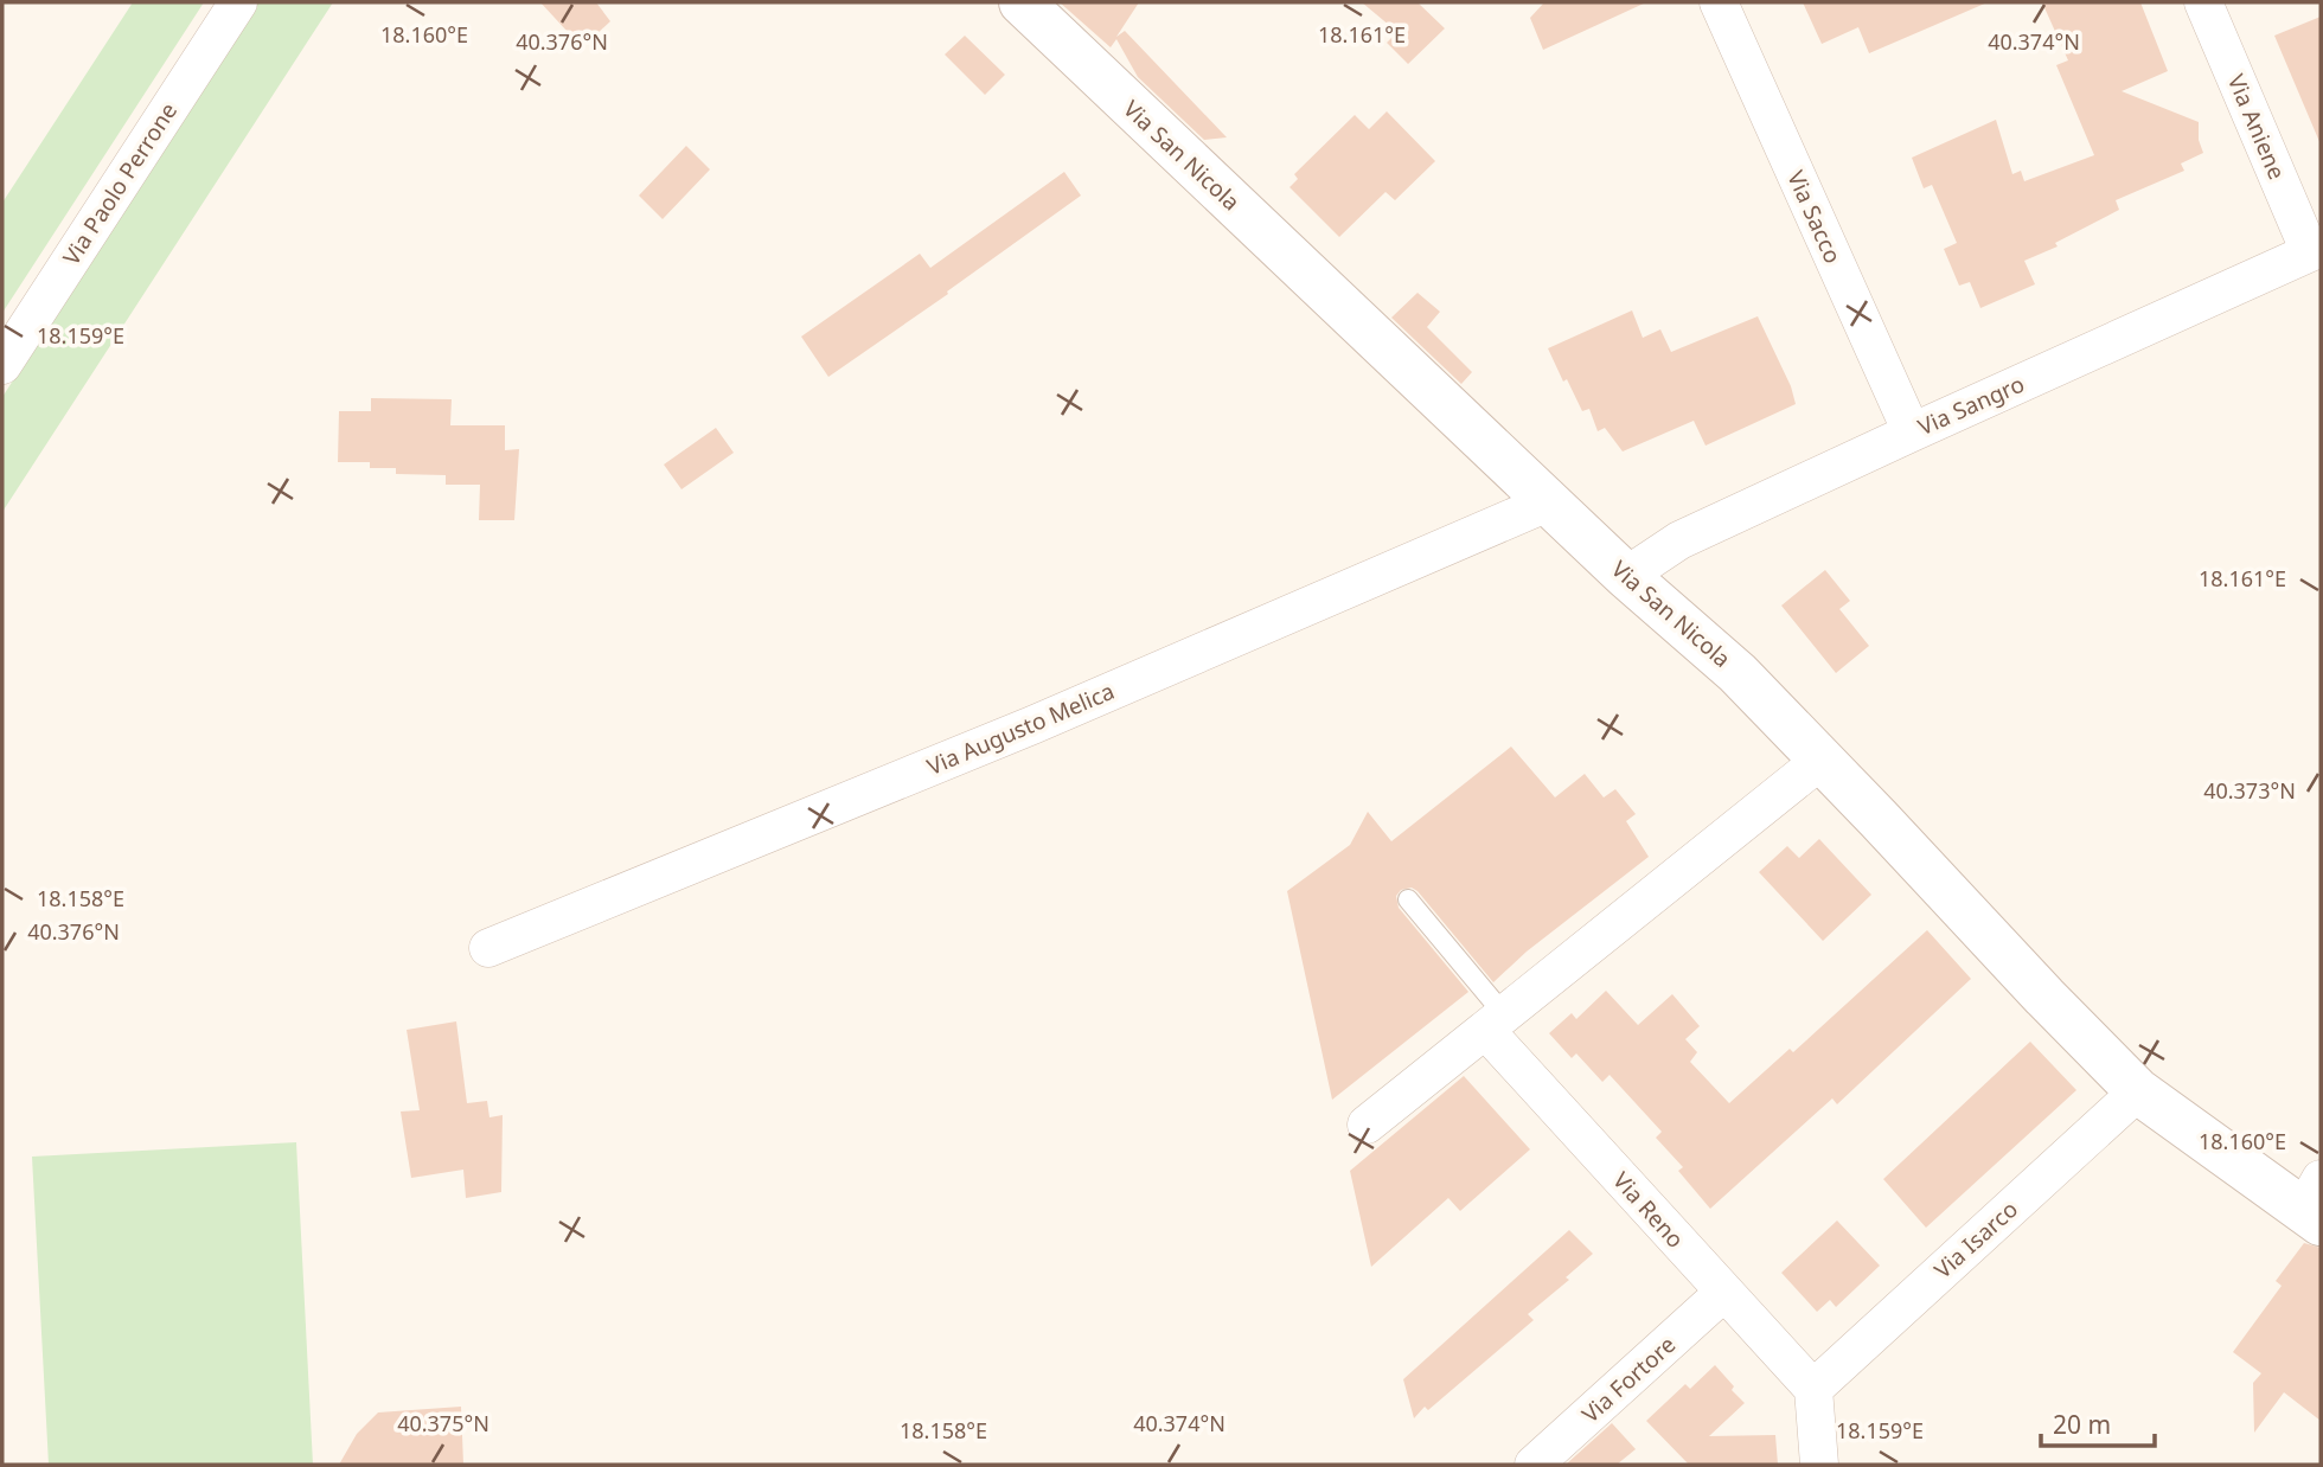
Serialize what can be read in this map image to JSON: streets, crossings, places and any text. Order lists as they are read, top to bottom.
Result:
{
  "streets": {
    "street": [
      "Via Aniene",
      "Via San Nicola",
      "Via Paolo Perrone",
      "Via Sacco",
      "Via Sangro",
      "Via Augusto Melica",
      "Via Reno",
      "Via Isarco",
      "Via Fortore"
    ]
  },
  "crossings": [
    ["Via Aniene", "Via Sangro"],
    ["Via San Nicola", "Via Sangro"],
    ["Via San Nicola", "Via Augusto Melica"],
    ["Via San Nicola", "Via Isarco"],
    ["Via Sacco", "Via Sangro"],
    ["Via Reno", "Via Isarco"],
    ["Via Reno", "Via Fortore"]
  ],
  "scale_bar": "20 m",
  "coordinates": [
    "18.160°E",
    "18.161°E",
    "40.376°N",
    "40.374°N",
    "18.159°E",
    "40.373°N",
    "18.158°E",
    "40.375°N"
  ]
}
